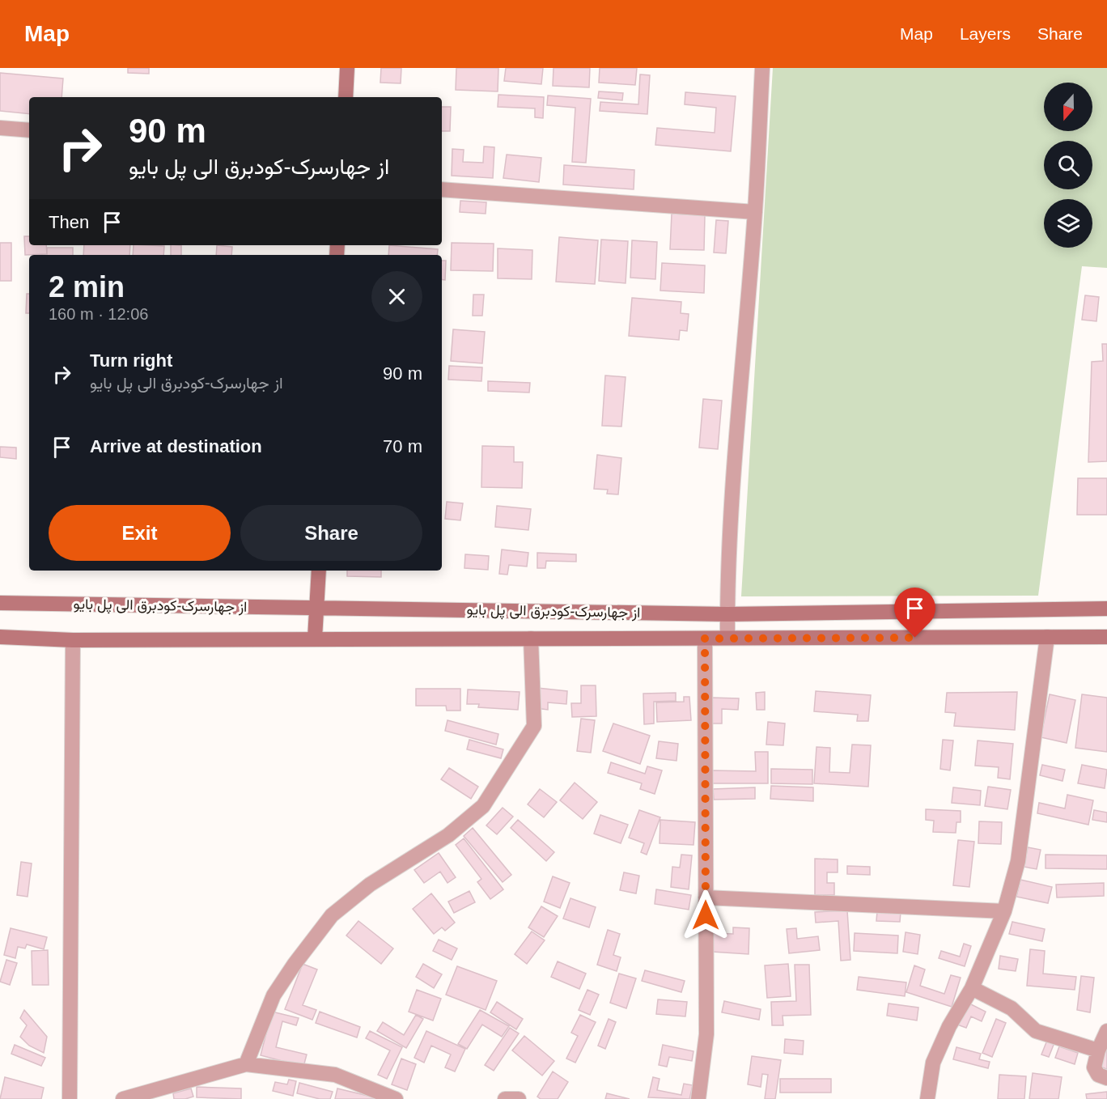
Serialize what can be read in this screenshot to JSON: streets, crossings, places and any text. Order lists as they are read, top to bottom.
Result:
{
  "streets": {
    "street": ["از جهارسرک-کودبرق الی پل بایو"]
  },
  "north": "bottom",
  "page": {
    "header": "Map",
    "nav": ["Map", "Layers", "Share"],
    "turn": ["90 m", "از جهارسرک-کودبرق الی پل بایو"],
    "then": "Then",
    "heading": ["2 min", "160 m · 12:06"],
    "list": [
      {
        "name": "Turn right",
        "note": "از جهارسرک-کودبرق الی پل بایو",
        "value": "90 m"
      },
      {
        "name": "Arrive at destination",
        "value": "70 m"
      }
    ],
    "buttons": ["Exit", "Share"]
  }
}
